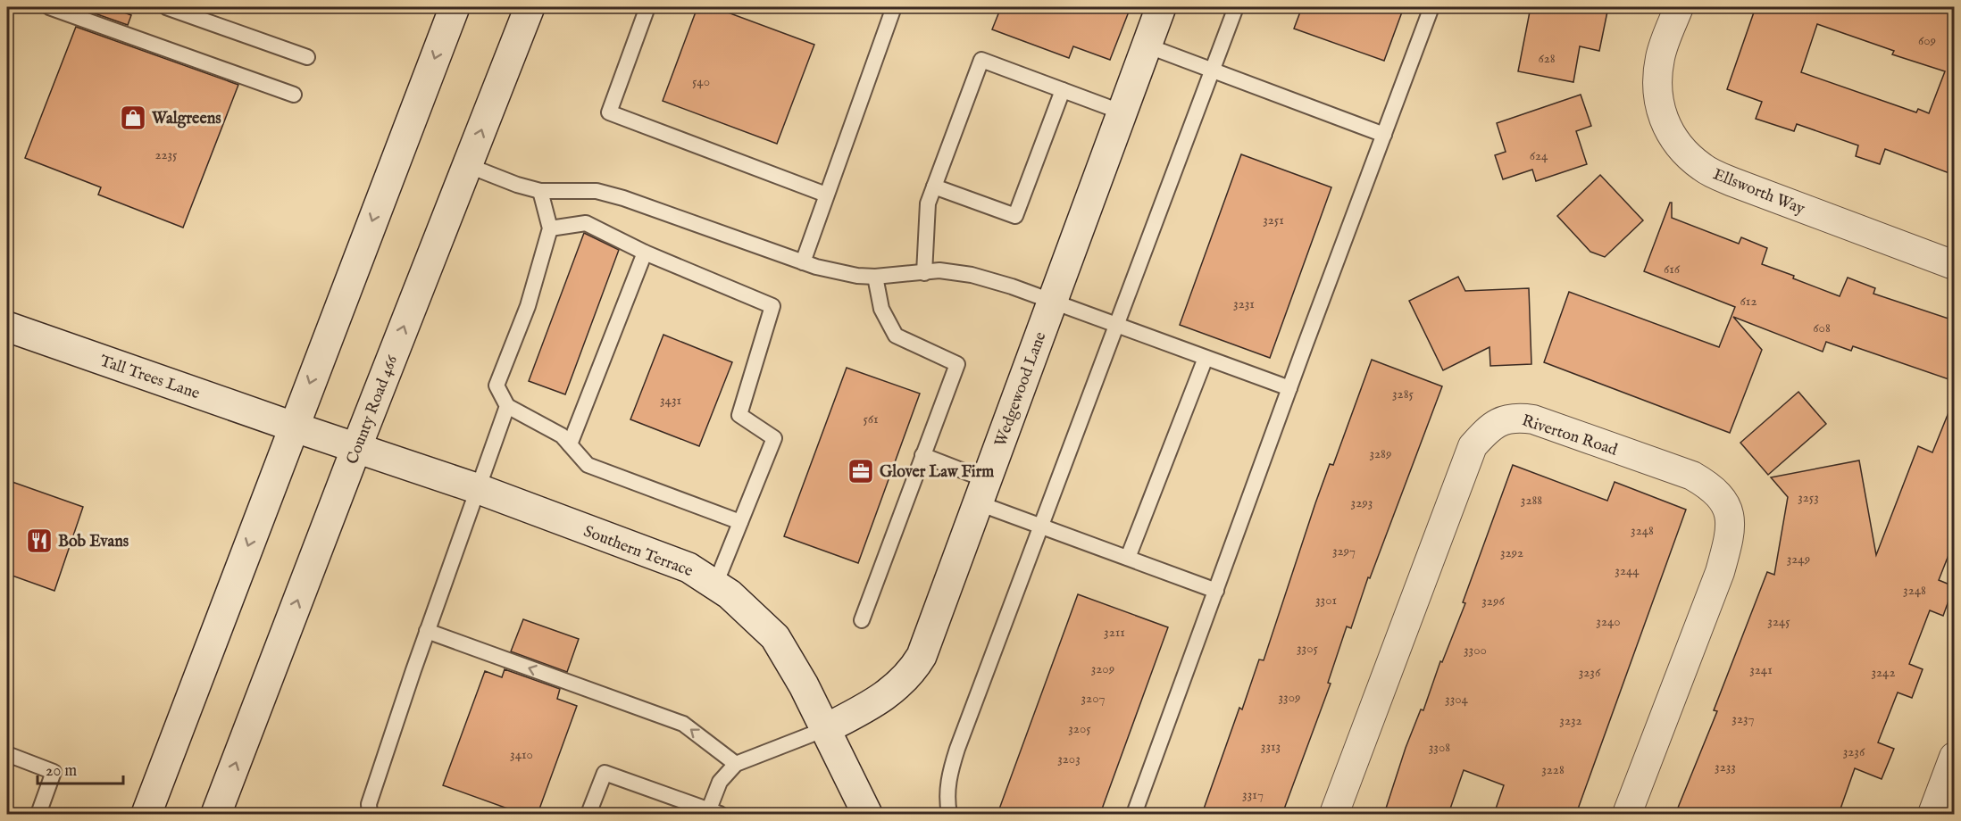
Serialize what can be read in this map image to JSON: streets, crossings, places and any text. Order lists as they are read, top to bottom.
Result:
{
  "streets": {
    "street": [
      "Ellsworth Way",
      "Tall Trees Lane",
      "Wedgewood Lane",
      "County Road 466",
      "Riverton Road",
      "Southern Terrace"
    ]
  },
  "crossings": [
    ["Tall Trees Lane", "County Road 466"],
    ["Tall Trees Lane", "Southern Terrace"],
    ["Wedgewood Lane", "Southern Terrace"],
    ["County Road 466", "Southern Terrace"]
  ],
  "places": {
    "shop": ["Walgreens"],
    "office": ["Glover Law Firm"],
    "restaurant": ["Bob Evans"]
  },
  "house_numbers": [
    "609",
    "628",
    "540",
    "2235",
    "624",
    "3251",
    "616",
    "612",
    "3231",
    "608",
    "3285",
    "3431",
    "561",
    "3289",
    "3253",
    "3288",
    "3293",
    "3248",
    "3297",
    "3292",
    "3249",
    "3244",
    "3248",
    "3301",
    "3296",
    "3240",
    "3245",
    "3211",
    "3305",
    "3300",
    "3209",
    "3241",
    "3236",
    "3242",
    "3309",
    "3207",
    "3304",
    "3237",
    "3232",
    "3205",
    "3313",
    "3308",
    "3236",
    "3410",
    "3203",
    "3233",
    "3228",
    "3317"
  ],
  "scale_bar": "20 m"
}
